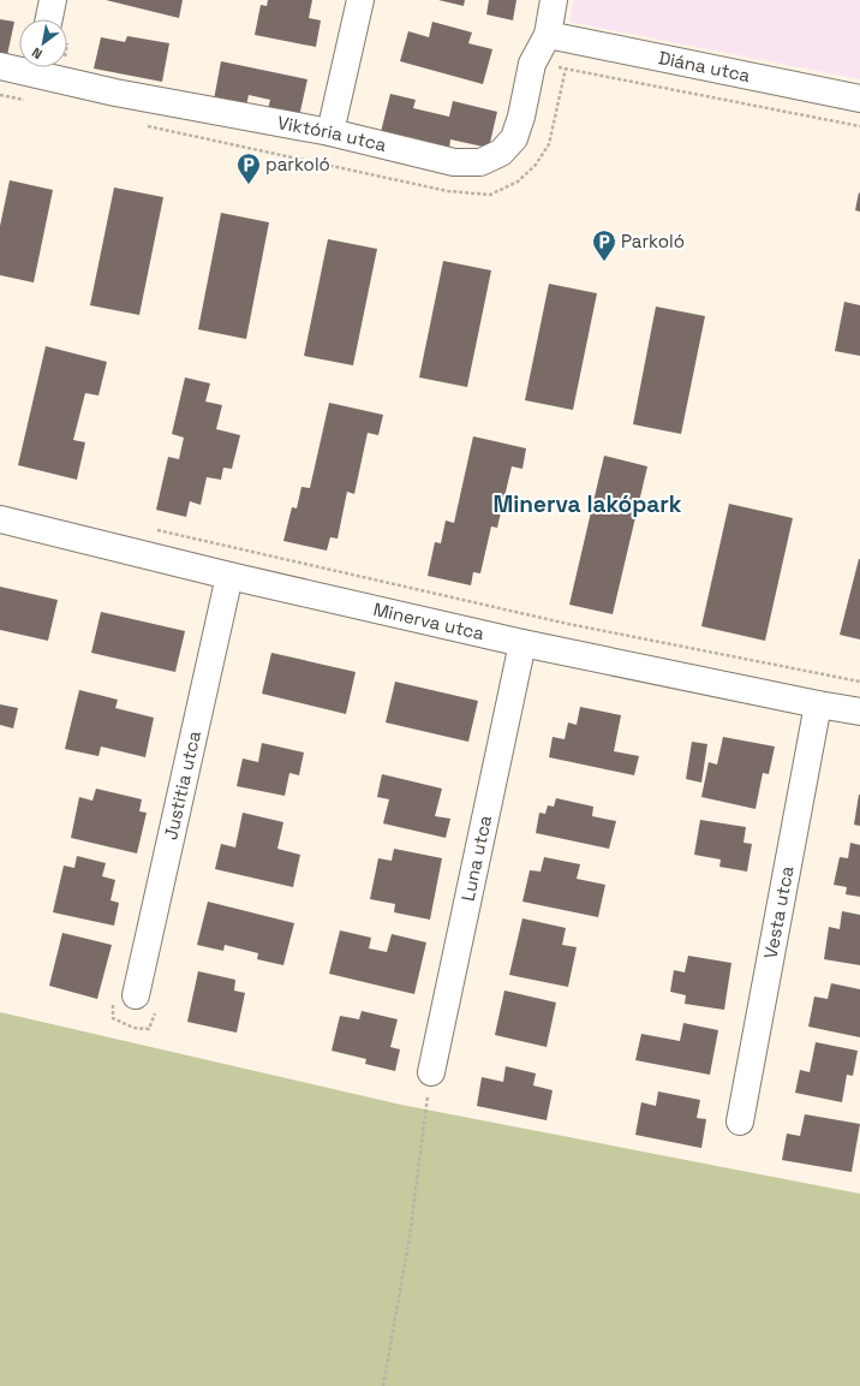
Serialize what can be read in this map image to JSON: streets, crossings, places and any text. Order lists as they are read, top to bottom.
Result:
{
  "streets": {
    "street": [
      "Diána utca",
      "Viktória utca",
      "Minerva utca",
      "Justitia utca",
      "Luna utca",
      "Vesta utca"
    ]
  },
  "crossings": [
    ["Diána utca", "Viktória utca"],
    ["Minerva utca", "Justitia utca"],
    ["Minerva utca", "Luna utca"],
    ["Minerva utca", "Vesta utca"]
  ],
  "districts": ["Minerva lakópark"],
  "places": {
    "parking": ["parkoló", "Parkoló"]
  },
  "north": "bottom left"
}
